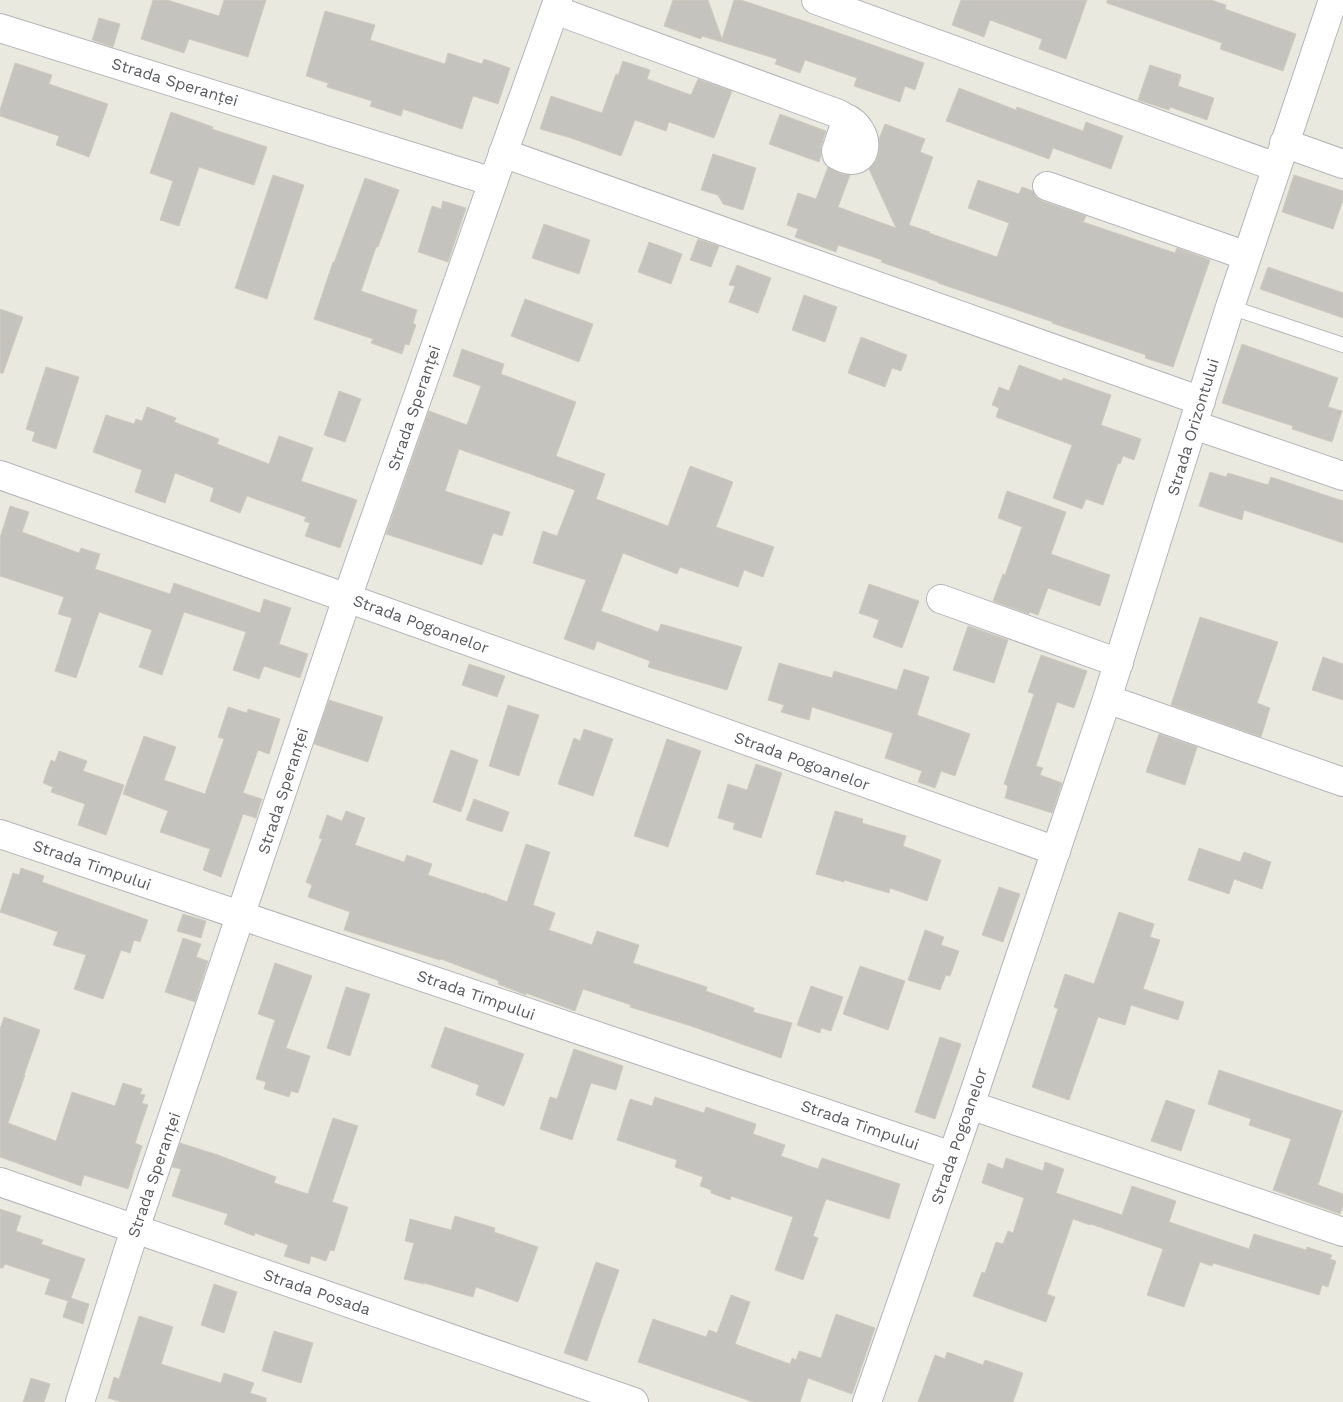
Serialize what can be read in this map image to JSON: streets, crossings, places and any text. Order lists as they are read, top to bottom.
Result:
{
  "streets": {
    "street": [
      "Strada Speranței",
      "Strada Orizontului",
      "Strada Pogoanelor",
      "Strada Timpului",
      "Strada Posada"
    ]
  },
  "crossings": [
    ["Strada Speranței", "Strada Pogoanelor"],
    ["Strada Speranței", "Strada Timpului"],
    ["Strada Speranței", "Strada Posada"],
    ["Strada Orizontului", "Strada Pogoanelor"],
    ["Strada Pogoanelor", "Strada Timpului"]
  ]
}
